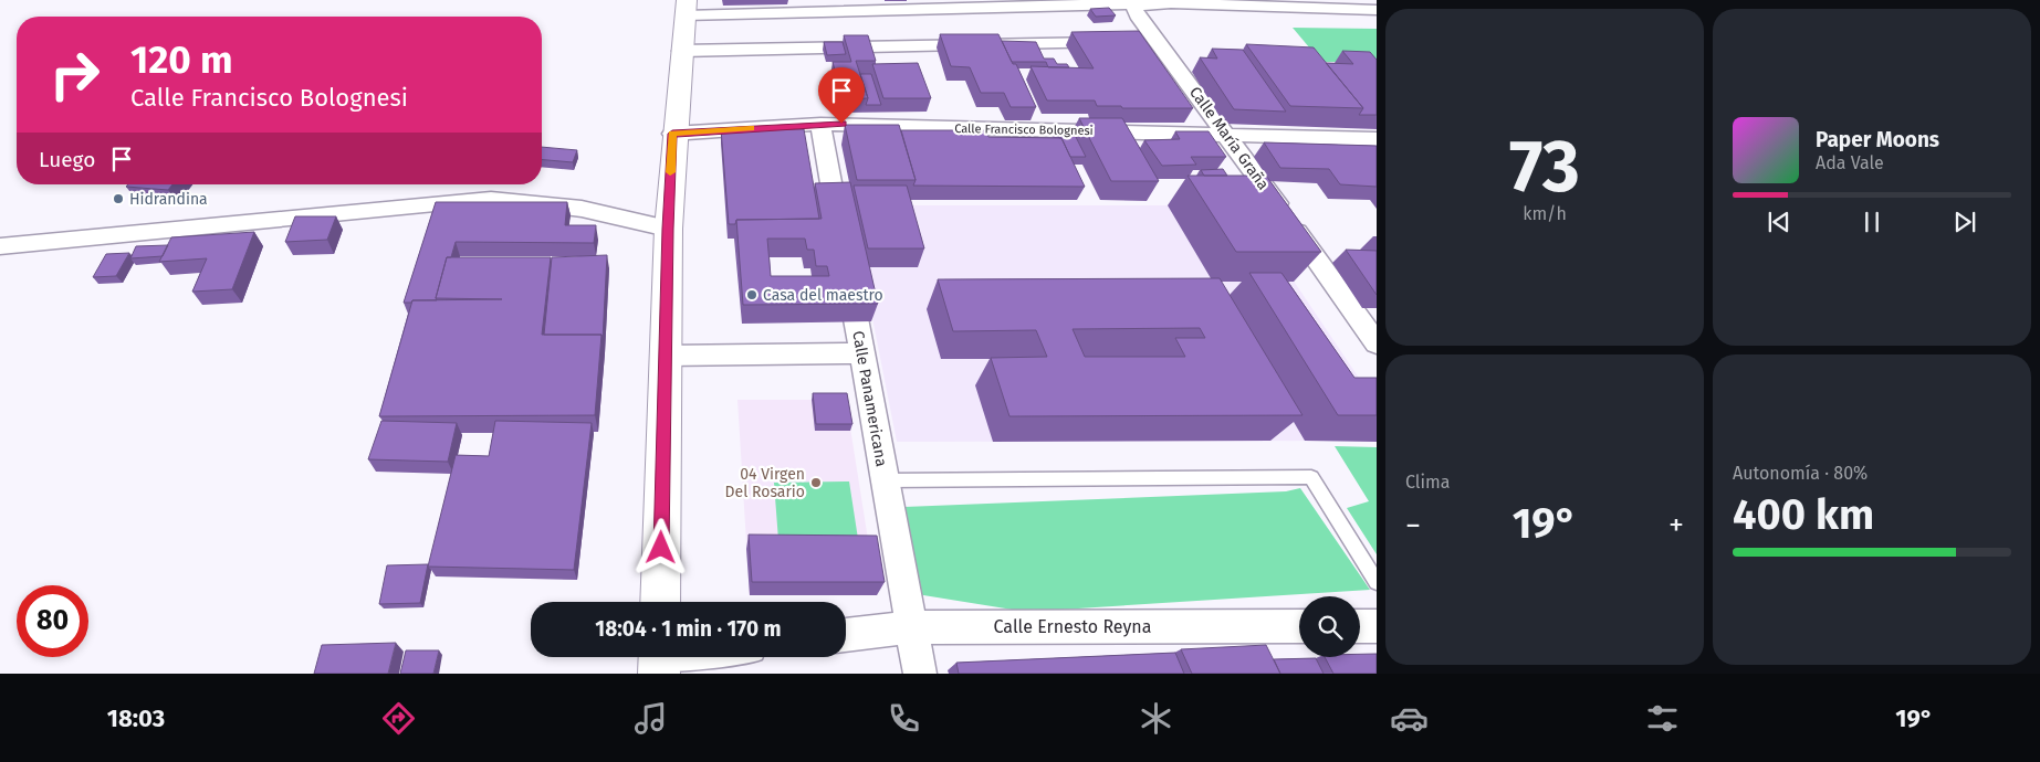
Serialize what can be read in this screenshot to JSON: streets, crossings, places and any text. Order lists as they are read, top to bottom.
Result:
{
  "streets": {
    "street": [
      "Calle Francisco Bolognesi",
      "Calle María Graña",
      "Calle Panamericana",
      "Calle Ernesto Reyna"
    ]
  },
  "crossings": [
    ["Calle Francisco Bolognesi", "Calle María Graña"],
    ["Calle Panamericana", "Calle Ernesto Reyna"]
  ],
  "places": ["Hidrandina", "Casa del maestro", "04 Virgen Del Rosario"],
  "page": {
    "tile": [
      ["73", "km/h"],
      "Clima",
      ["Autonomía · 80%", "400 km"]
    ],
    "turn": ["120 m", "Calle Francisco Bolognesi"],
    "song": ["Paper Moons", "Ada Vale"],
    "then": "Luego",
    "heat": ["−", "19°", "+"],
    "limit": "80",
    "trip": "18:04 · 1 min · 170 m",
    "tabs": ["18:03", "19°"]
  }
}
